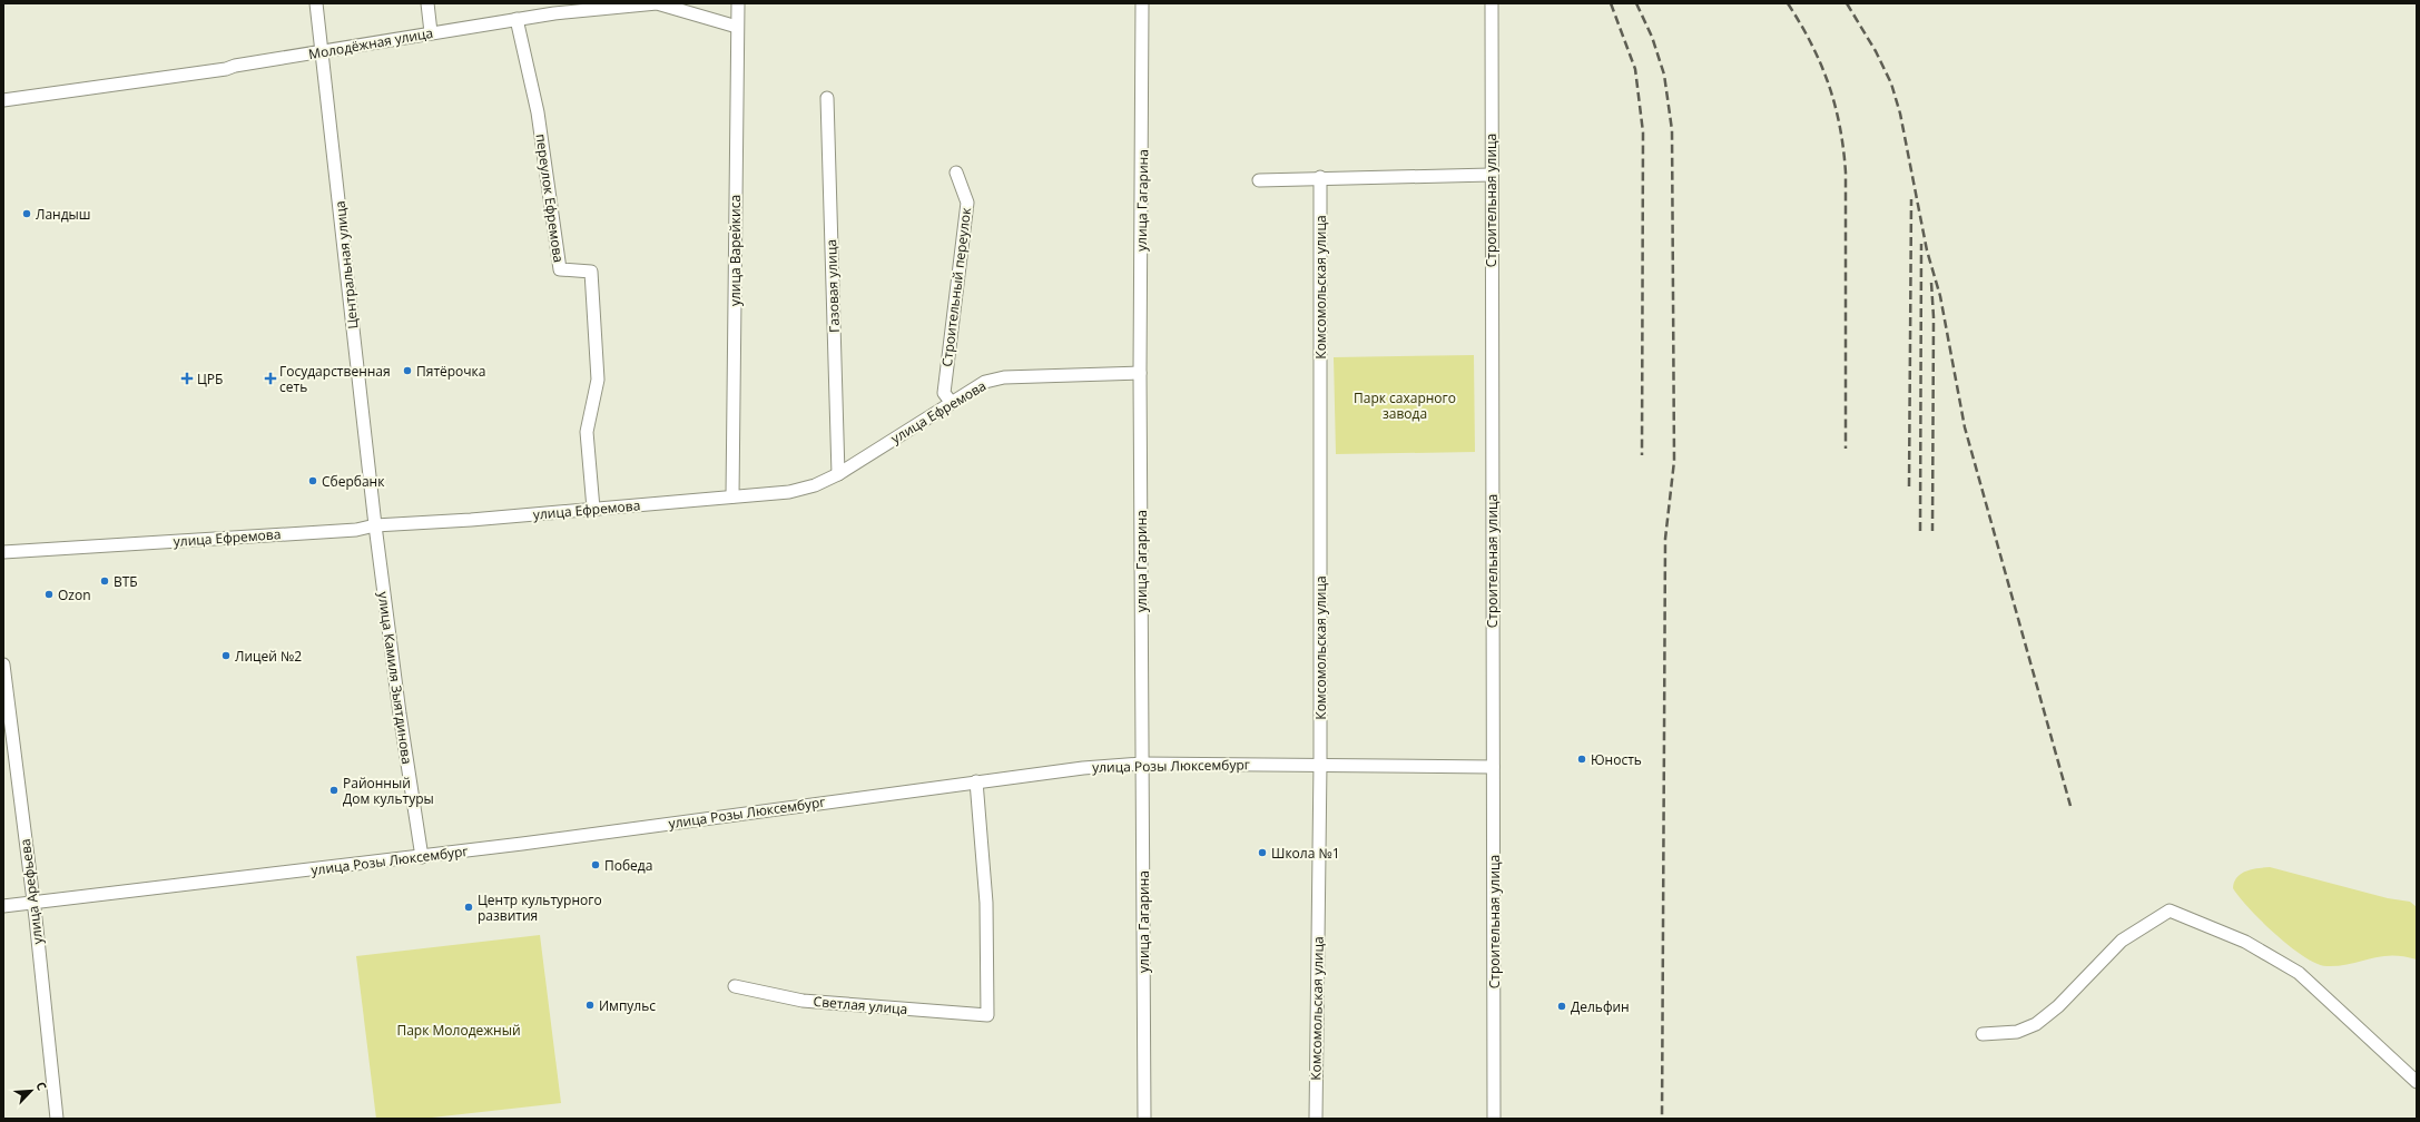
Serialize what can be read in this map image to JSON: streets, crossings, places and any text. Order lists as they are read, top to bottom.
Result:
{
  "streets": {
    "street": [
      "Молодёжная улица",
      "переулок Ефремова",
      "улица Гагарина",
      "Строительная улица",
      "улица Варейкиса",
      "Центральная улица",
      "Газовая улица",
      "Строительный переулок",
      "Комсомольская улица",
      "улица Ефремова",
      "улица Камиля Зыятдинова",
      "улица Розы Люксембург",
      "улица Арефьева",
      "Светлая улица"
    ]
  },
  "crossings": [
    ["Молодёжная улица", "переулок Ефремова"],
    ["Молодёжная улица", "улица Варейкиса"],
    ["Молодёжная улица", "Центральная улица"],
    ["переулок Ефремова", "улица Ефремова"],
    ["улица Гагарина", "улица Ефремова"],
    ["улица Гагарина", "улица Розы Люксембург"],
    ["Строительная улица", "улица Розы Люксембург"],
    ["улица Варейкиса", "улица Ефремова"],
    ["Центральная улица", "улица Ефремова"],
    ["Центральная улица", "улица Камиля Зыятдинова"],
    ["Газовая улица", "улица Ефремова"],
    ["Строительный переулок", "улица Ефремова"],
    ["Комсомольская улица", "улица Розы Люксембург"],
    ["улица Ефремова", "улица Камиля Зыятдинова"],
    ["улица Камиля Зыятдинова", "улица Розы Люксембург"],
    ["улица Розы Люксембург", "улица Арефьева"],
    ["улица Розы Люксембург", "Светлая улица"]
  ],
  "parks": ["Парк сахарного завода", "Парк Молодежный"],
  "places": {
    "other": [
      "Ландыш",
      "Пятёрочка",
      "Сбербанк",
      "ВТБ",
      "Ozon",
      "Лицей №2",
      "Юность",
      "Районный Дом культуры",
      "Школа №1",
      "Победа",
      "Центр культурного развития",
      "Импульс",
      "Дельфин"
    ],
    "health": ["ЦРБ", "Государственная сеть"]
  },
  "north": "top right"
}
